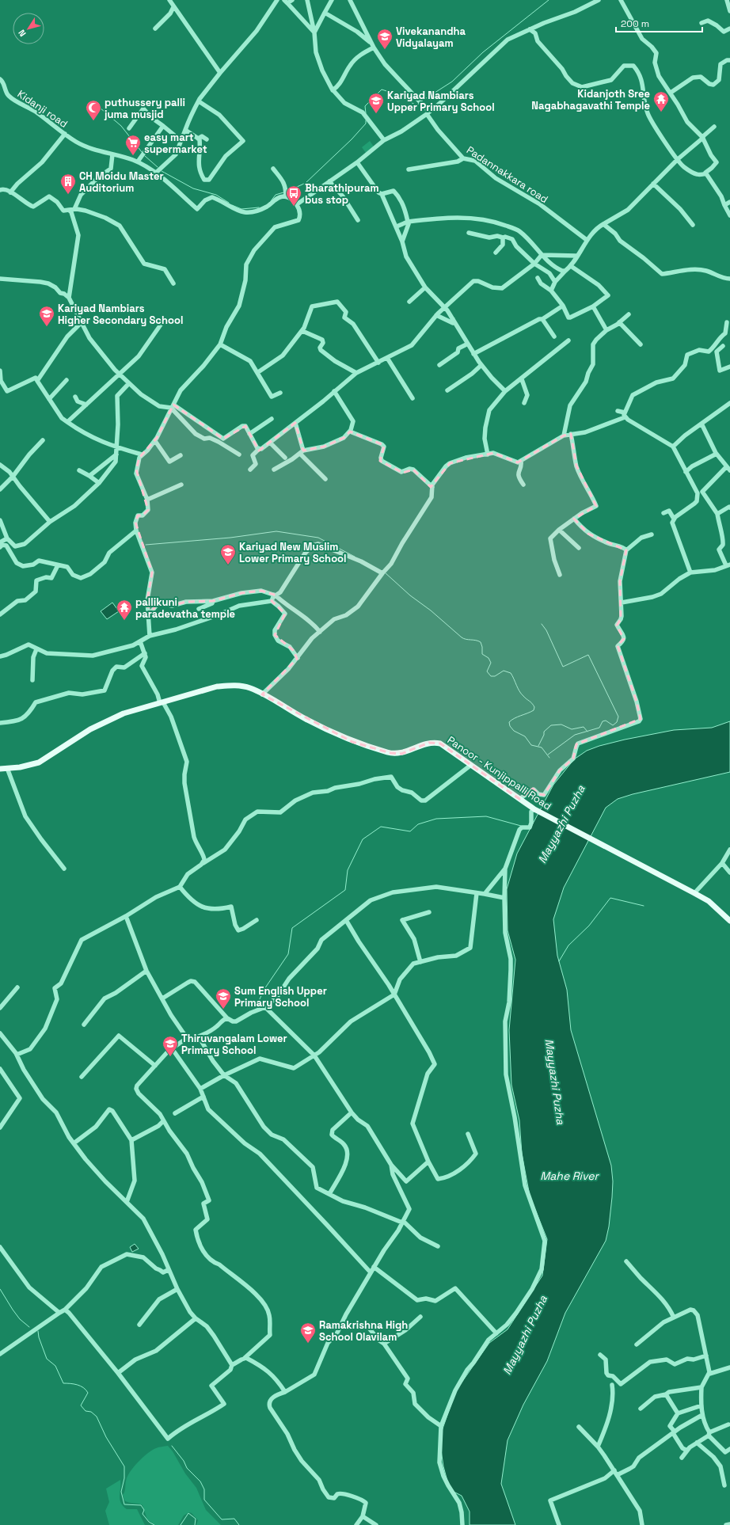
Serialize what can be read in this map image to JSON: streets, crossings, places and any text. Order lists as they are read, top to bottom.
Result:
{
  "streets": {
    "main road": ["Panoor - Kunjippalli Road"],
    "street": ["Kidanji road", "Padannakkara road"]
  },
  "water": ["Mayyazhi Puzha", "Mahe River"],
  "places": {
    "school or university": [
      "Vivekanandha Vidyalayam",
      "Kariyad Nambiars Upper Primary School",
      "Kariyad Nambiars Higher Secondary School",
      "Kariyad New Muslim Lower Primary School",
      "Sum English Upper Primary School",
      "Thiruvangalam Lower Primary School",
      "Ramakrishna High School Olavilam"
    ],
    "temple": ["Kidanjoth Sree Nagabhagavathi Temple", "pallikuni paradevatha temple"],
    "mosque": ["puthussery palli juma musjid"],
    "supermarket": ["easy mart supermarket"],
    "building": ["CH Moidu Master Auditorium"],
    "bus stop": ["Bharathipuram bus stop"]
  },
  "scale_bar": "200 m",
  "north": "bottom left"
}
